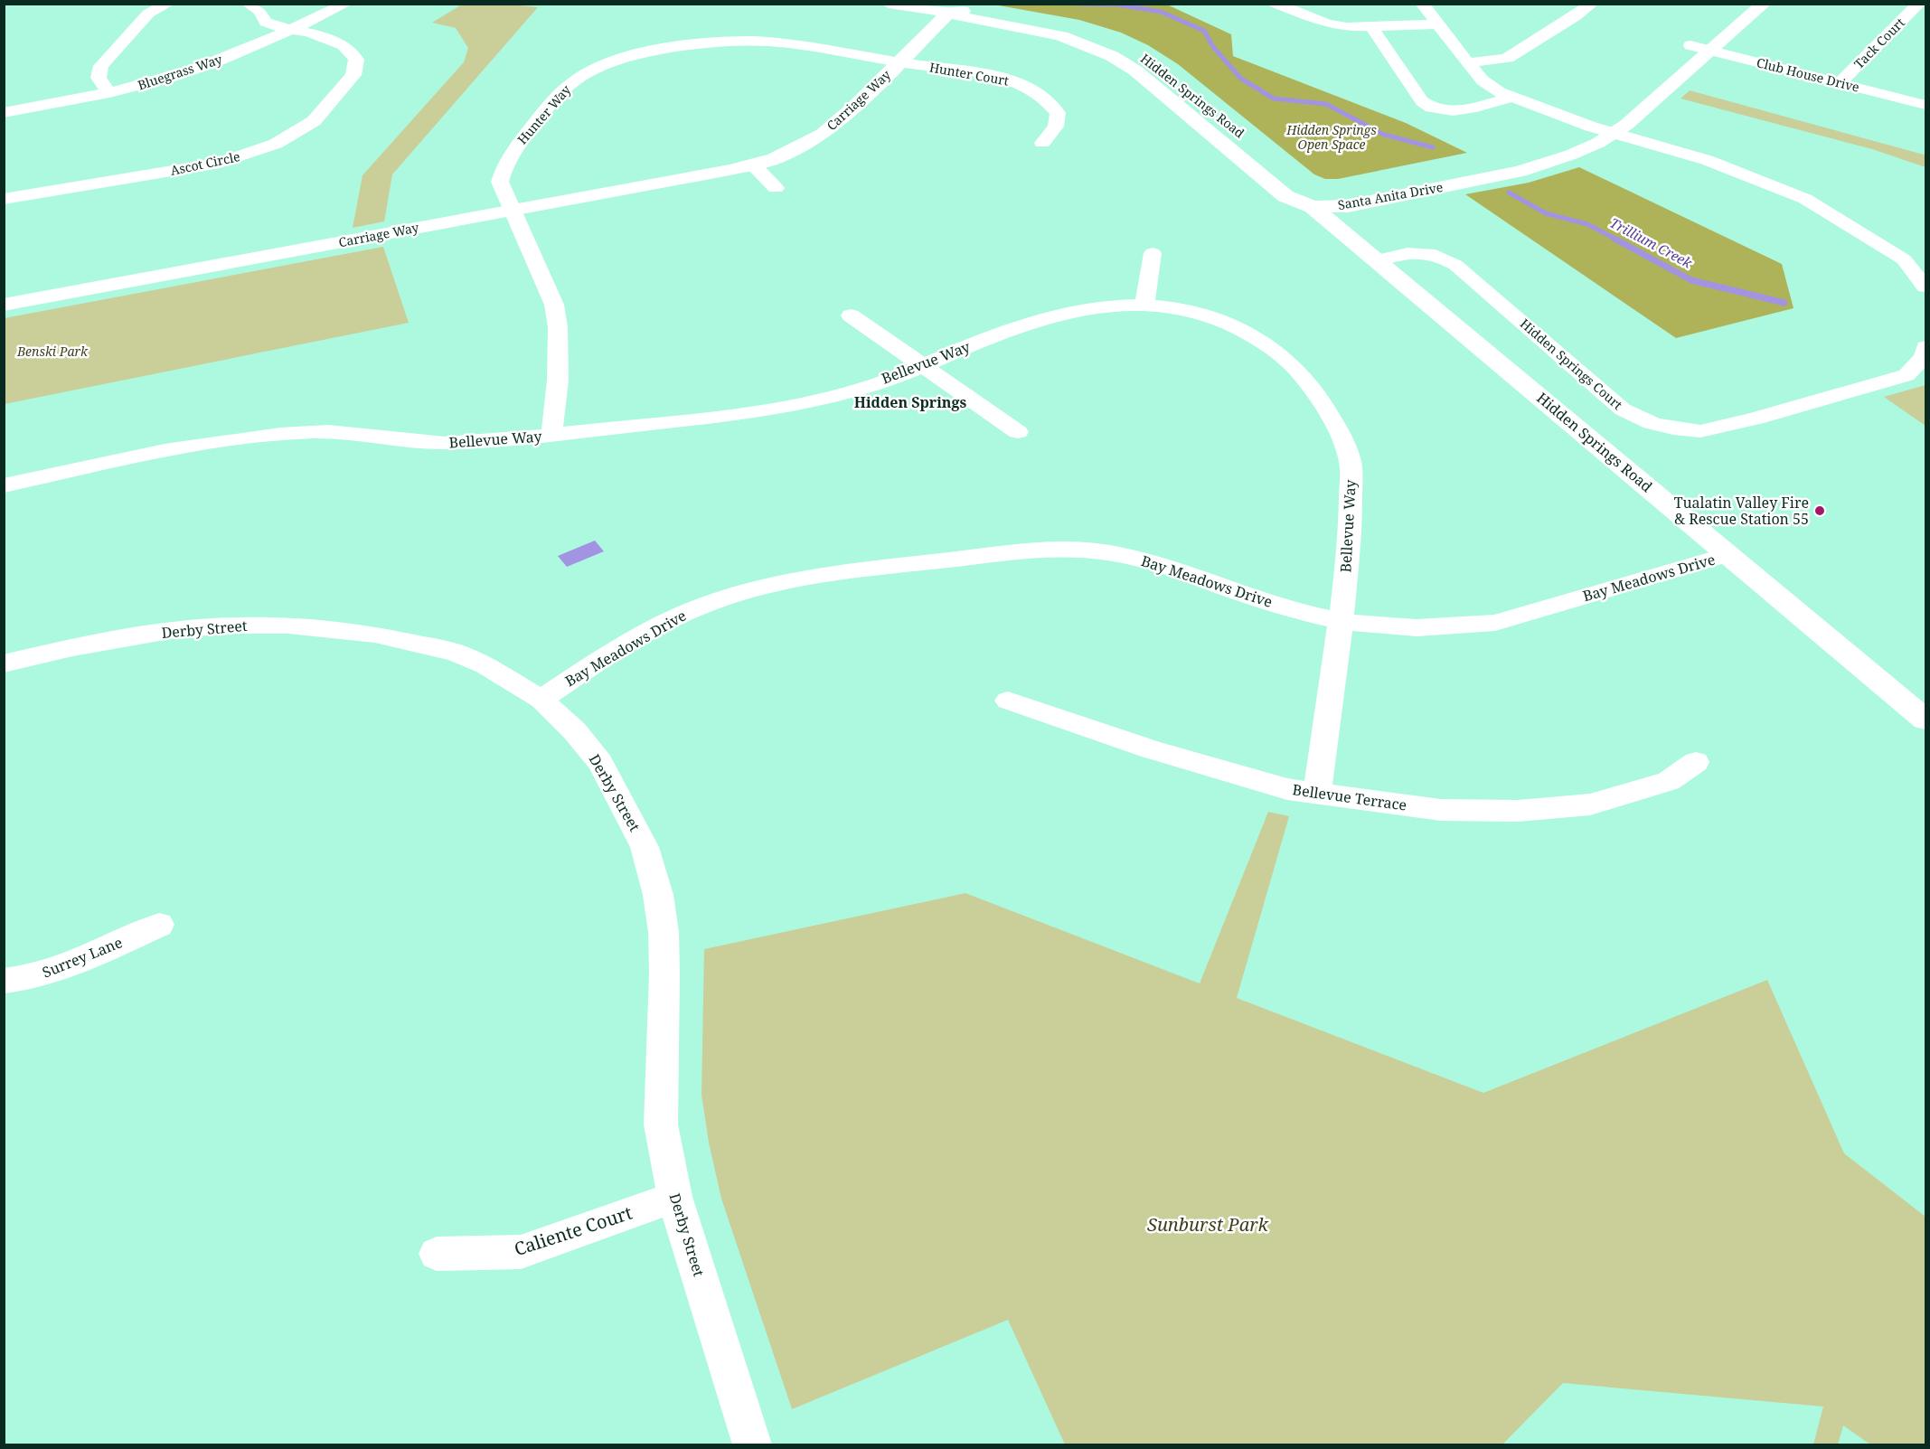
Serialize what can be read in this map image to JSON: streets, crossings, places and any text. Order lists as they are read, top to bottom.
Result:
{
  "streets": {
    "main road": ["Hidden Springs Road", "Carriage Way", "Santa Anita Drive"],
    "street": [
      "Tack Court",
      "Bluegrass Way",
      "Hunter Court",
      "Club House Drive",
      "Hunter Way",
      "Ascot Circle",
      "Bellevue Way",
      "Hidden Springs Court",
      "Bay Meadows Drive",
      "Derby Street",
      "Bellevue Terrace",
      "Surrey Lane",
      "Caliente Court"
    ]
  },
  "crossings": [
    ["Tack Court", "Club House Drive"],
    ["Bluegrass Way", "Ascot Circle"],
    ["Hunter Court", "Carriage Way"],
    ["Hunter Court", "Hunter Way"],
    ["Club House Drive", "Santa Anita Drive"],
    ["Hidden Springs Road", "Carriage Way"],
    ["Hidden Springs Road", "Santa Anita Drive"],
    ["Hidden Springs Road", "Hidden Springs Court"],
    ["Hidden Springs Road", "Bay Meadows Drive"],
    ["Carriage Way", "Hunter Way"],
    ["Hunter Way", "Bellevue Way"],
    ["Bellevue Way", "Bay Meadows Drive"],
    ["Bellevue Way", "Bellevue Terrace"],
    ["Bay Meadows Drive", "Derby Street"],
    ["Derby Street", "Caliente Court"]
  ],
  "districts": ["Hidden Springs"],
  "water": ["Trillium Creek"],
  "parks": ["Hidden Springs Open Space", "Benski Park", "Sunburst Park"],
  "places": ["Tualatin Valley Fire & Rescue Station 55"]
}
